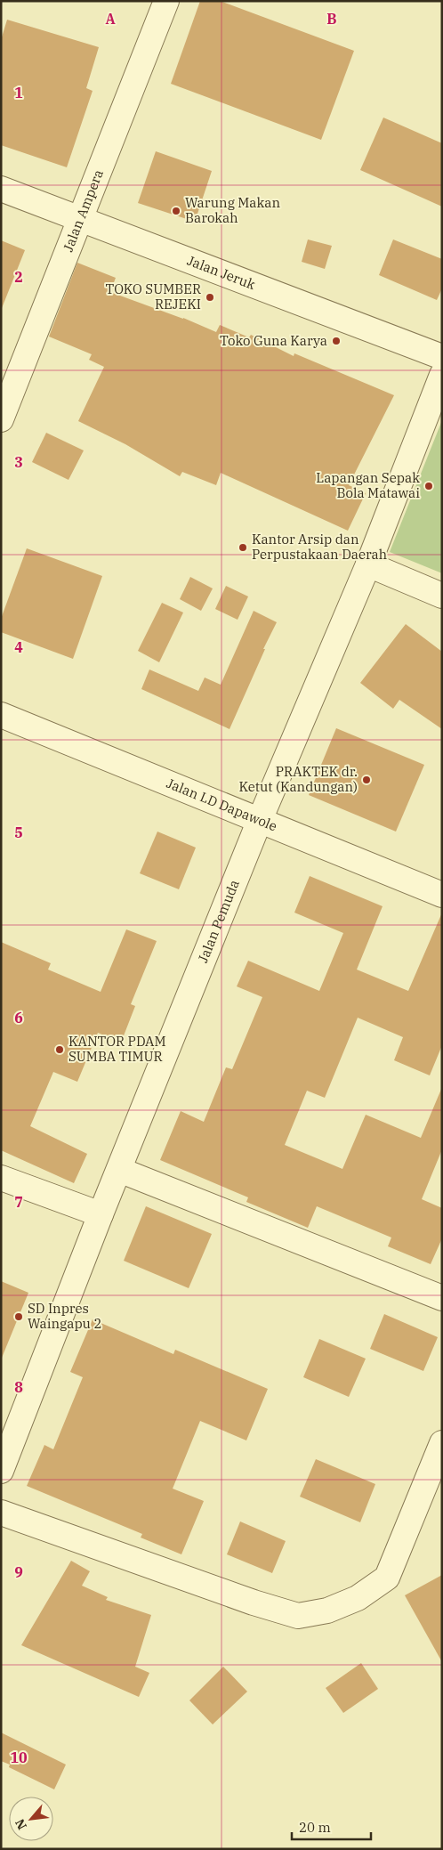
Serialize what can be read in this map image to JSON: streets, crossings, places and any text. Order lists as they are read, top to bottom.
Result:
{
  "streets": {
    "street": [
      "Jalan Ampera",
      "Jalan Jeruk",
      "Jalan LD Dapawole",
      "Jalan Pemuda"
    ]
  },
  "crossings": [
    ["Jalan Ampera", "Jalan Jeruk"],
    ["Jalan LD Dapawole", "Jalan Pemuda"]
  ],
  "places": [
    "Warung Makan Barokah",
    "TOKO SUMBER REJEKI",
    "Toko Guna Karya",
    "Lapangan Sepak Bola Matawai",
    "Kantor Arsip dan Perpustakaan Daerah",
    "PRAKTEK dr. Ketut (Kandungan)",
    "KANTOR PDAM SUMBA TIMUR",
    "SD Inpres Waingapu 2"
  ],
  "scale_bar": "20 m",
  "north": "bottom left",
  "grid": {
    "columns": ["A", "B"],
    "rows": [
      "1",
      "2",
      "3",
      "4",
      "5",
      "6",
      "7",
      "8",
      "9",
      "10"
    ]
  }
}
